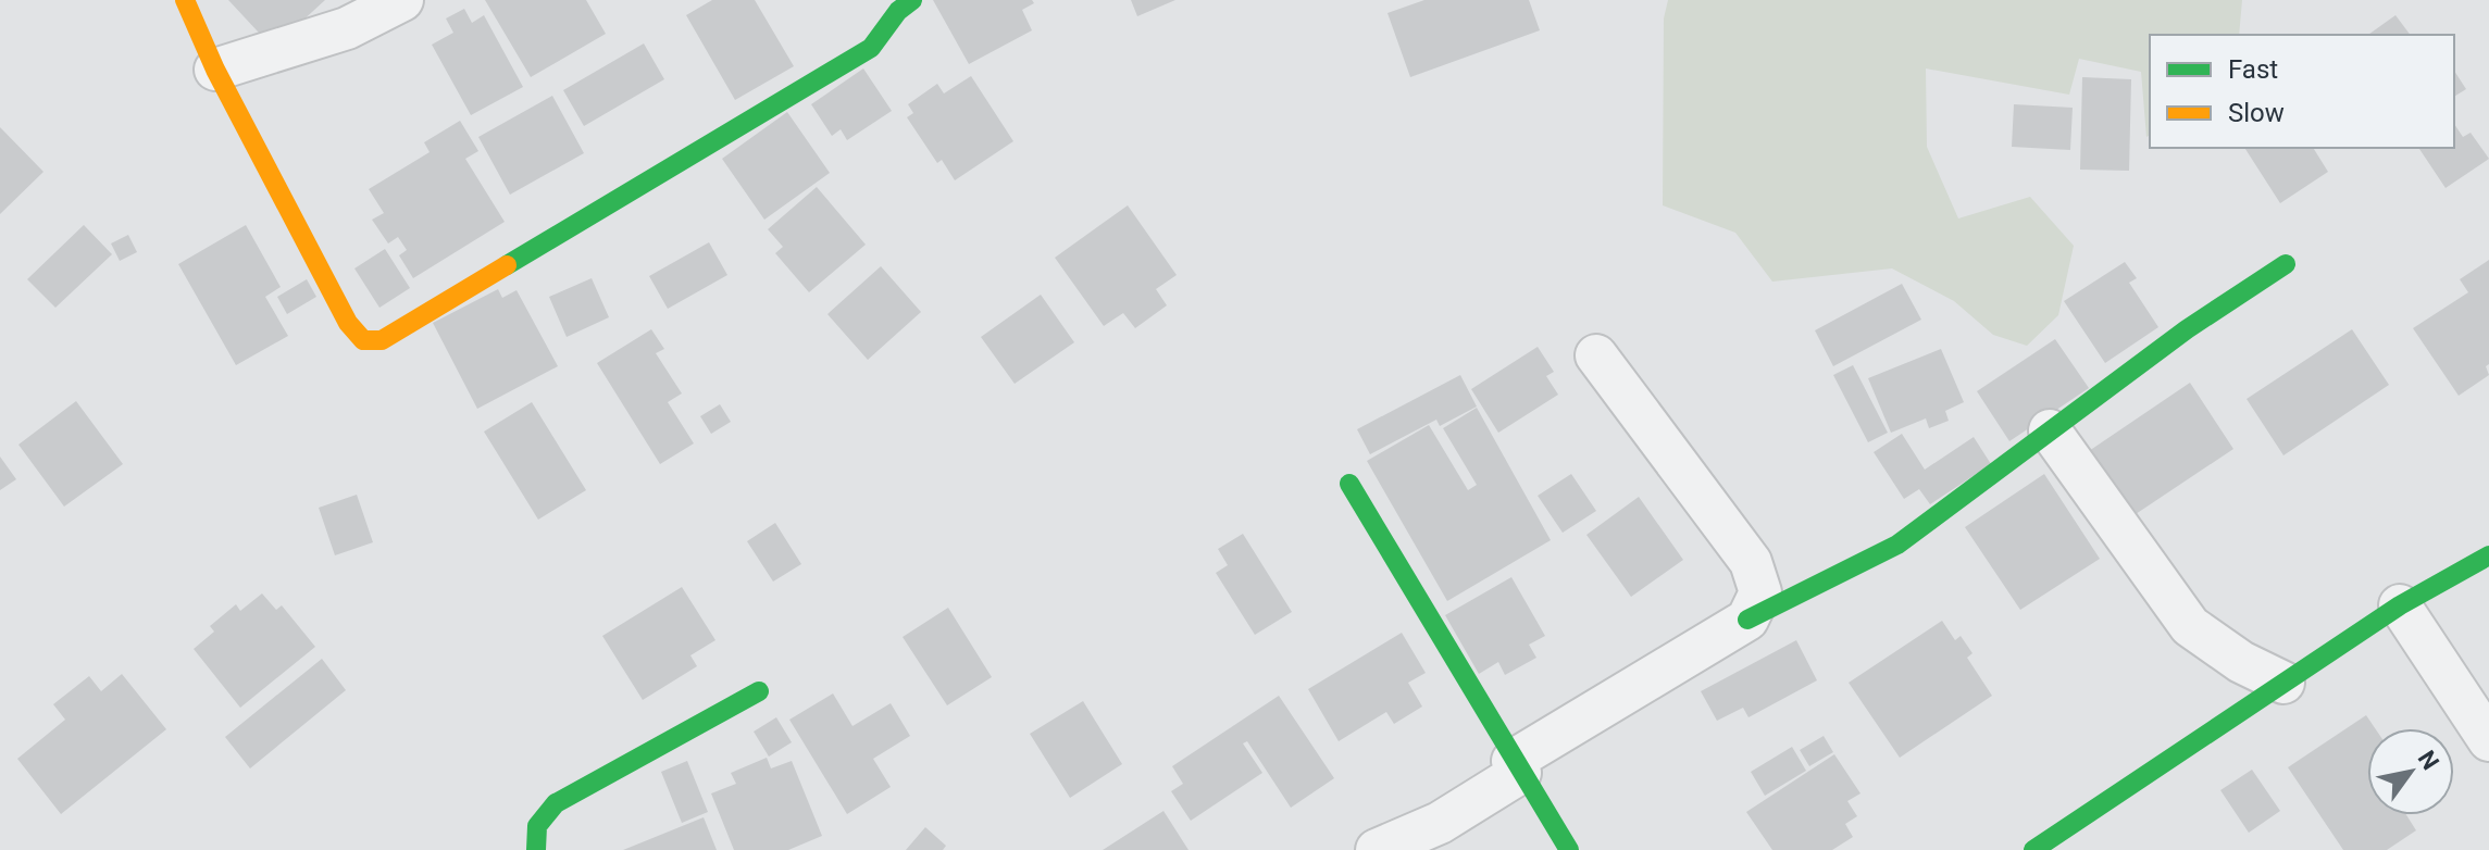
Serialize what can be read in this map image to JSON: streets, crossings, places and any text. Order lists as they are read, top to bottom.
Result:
{
  "legend": ["Fast", "Slow"],
  "north": "top right"
}
